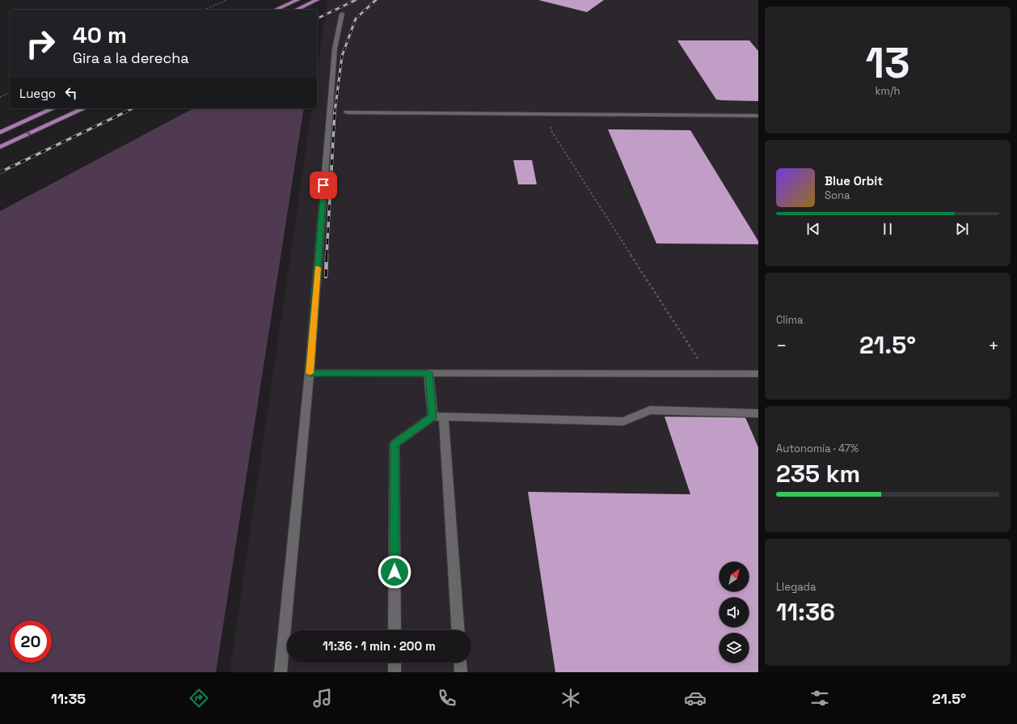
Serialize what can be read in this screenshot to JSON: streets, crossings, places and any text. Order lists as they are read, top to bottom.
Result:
{
  "north": "top right",
  "page": {
    "tile": [
      ["13", "km/h"],
      "Clima",
      ["Autonomía · 47%", "235 km"],
      ["Llegada", "11:36"]
    ],
    "turn": ["40 m", "Gira a la derecha"],
    "then": "Luego",
    "song": ["Blue Orbit", "Sona"],
    "heat": ["−", "21.5°", "+"],
    "limit": "20",
    "trip": "11:36 · 1 min · 200 m",
    "tabs": ["11:35", "21.5°"]
  }
}
